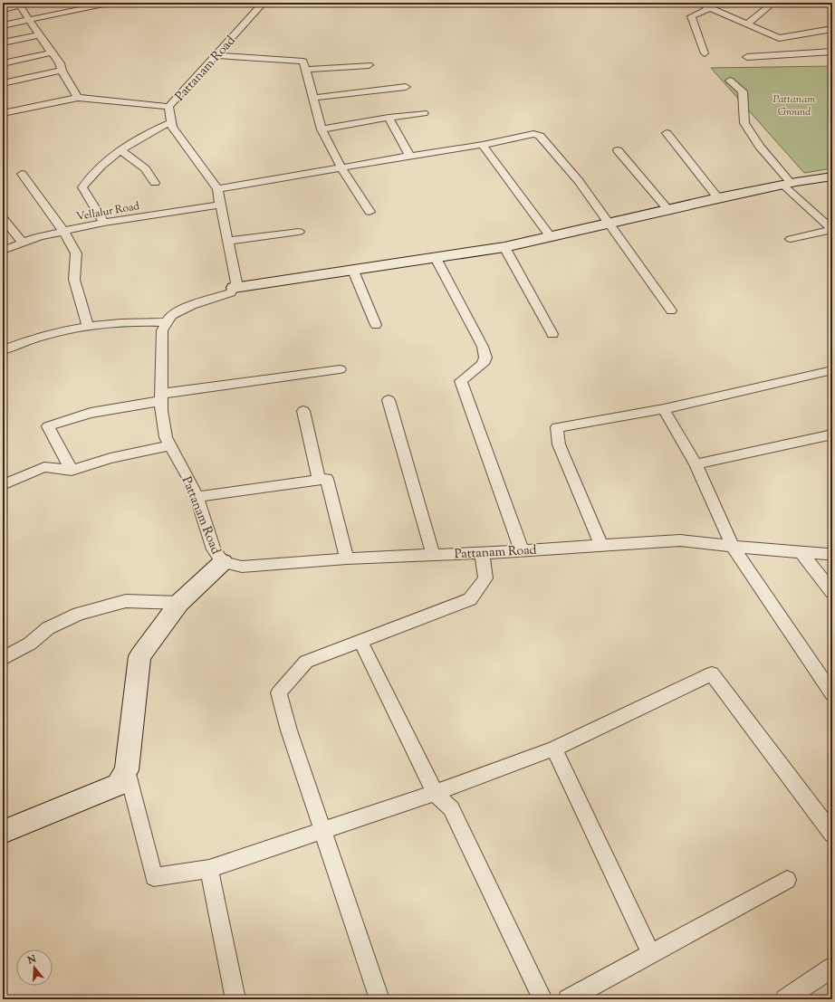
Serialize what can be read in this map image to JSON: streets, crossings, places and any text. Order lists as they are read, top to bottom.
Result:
{
  "streets": {
    "street": ["Pattanam Road", "Vellalur Road"]
  },
  "crossings": [
    ["Pattanam Road", "Vellalur Road"]
  ],
  "parks": ["Pattanam Ground"],
  "north": "top"
}
